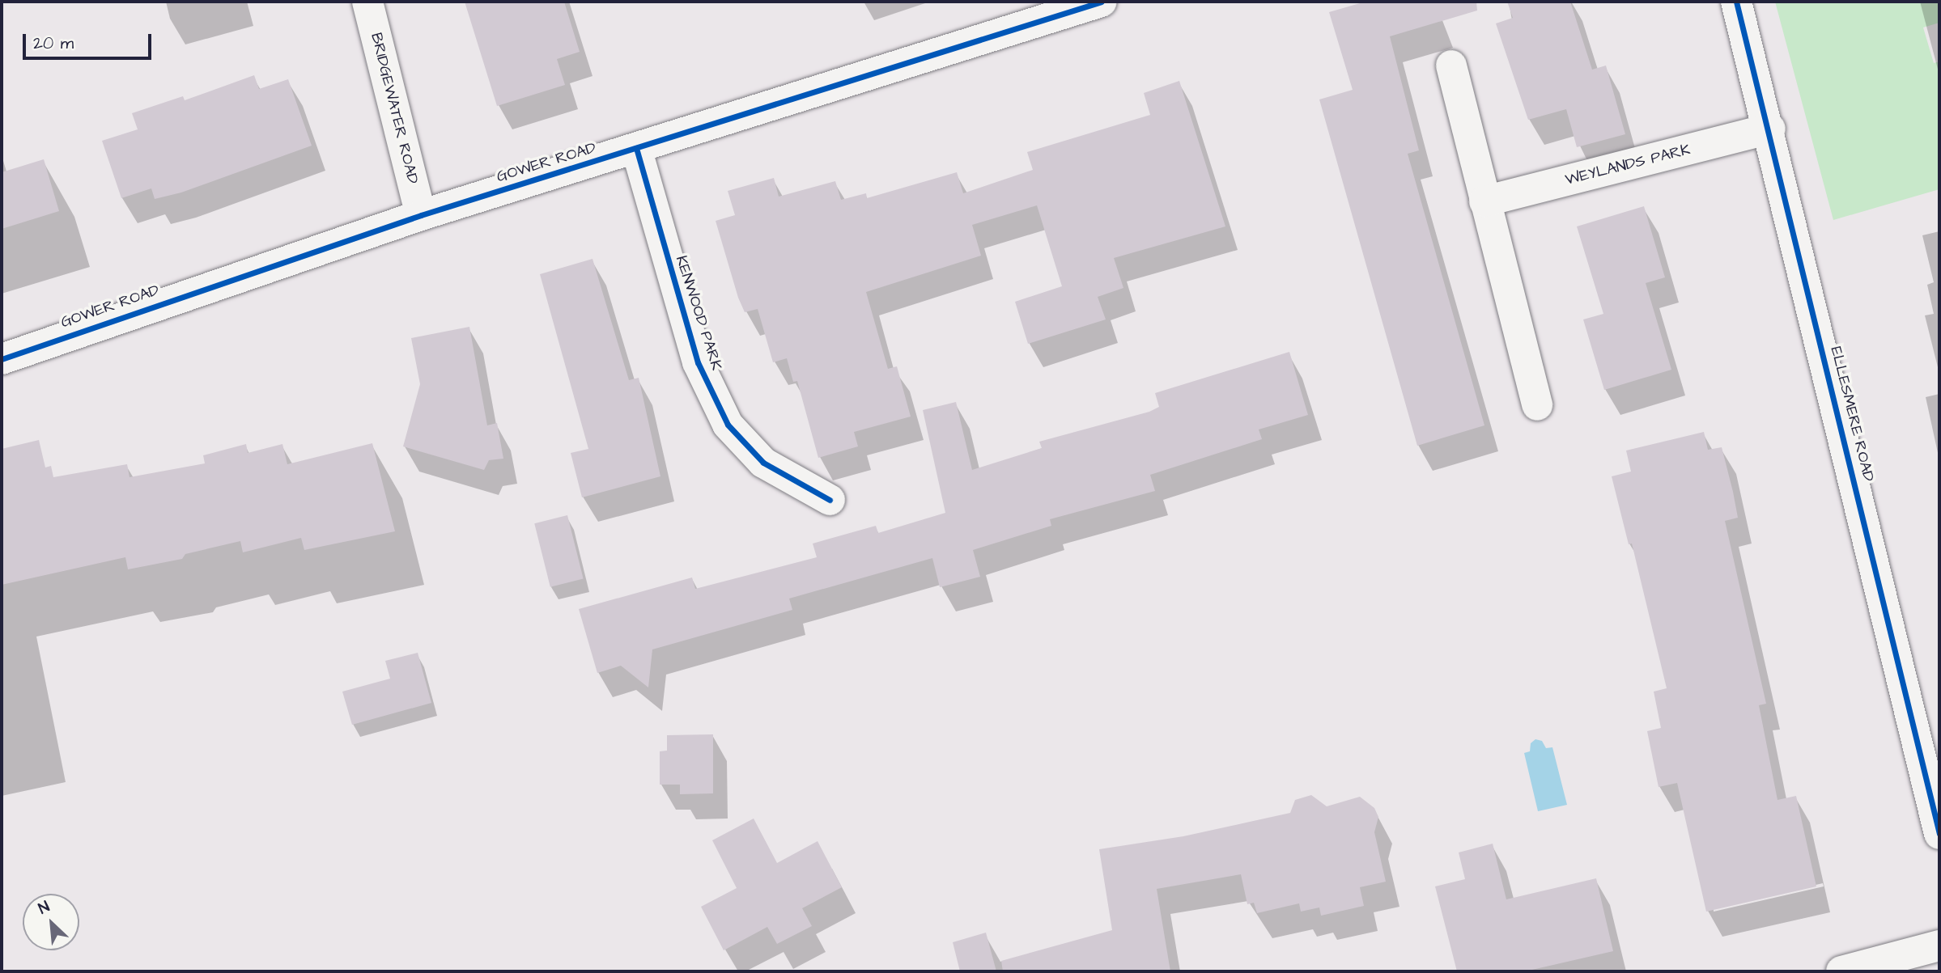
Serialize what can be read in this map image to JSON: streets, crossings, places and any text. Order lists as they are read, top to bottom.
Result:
{
  "streets": {
    "street": [
      "BRIDGEWATER ROAD",
      "GOWER ROAD",
      "WEYLANDS PARK",
      "KENWOOD PARK",
      "ELLESMERE ROAD"
    ]
  },
  "crossings": [
    ["BRIDGEWATER ROAD", "GOWER ROAD"],
    ["GOWER ROAD", "KENWOOD PARK"],
    ["WEYLANDS PARK", "ELLESMERE ROAD"]
  ],
  "scale_bar": "20 m",
  "north": "top left"
}
